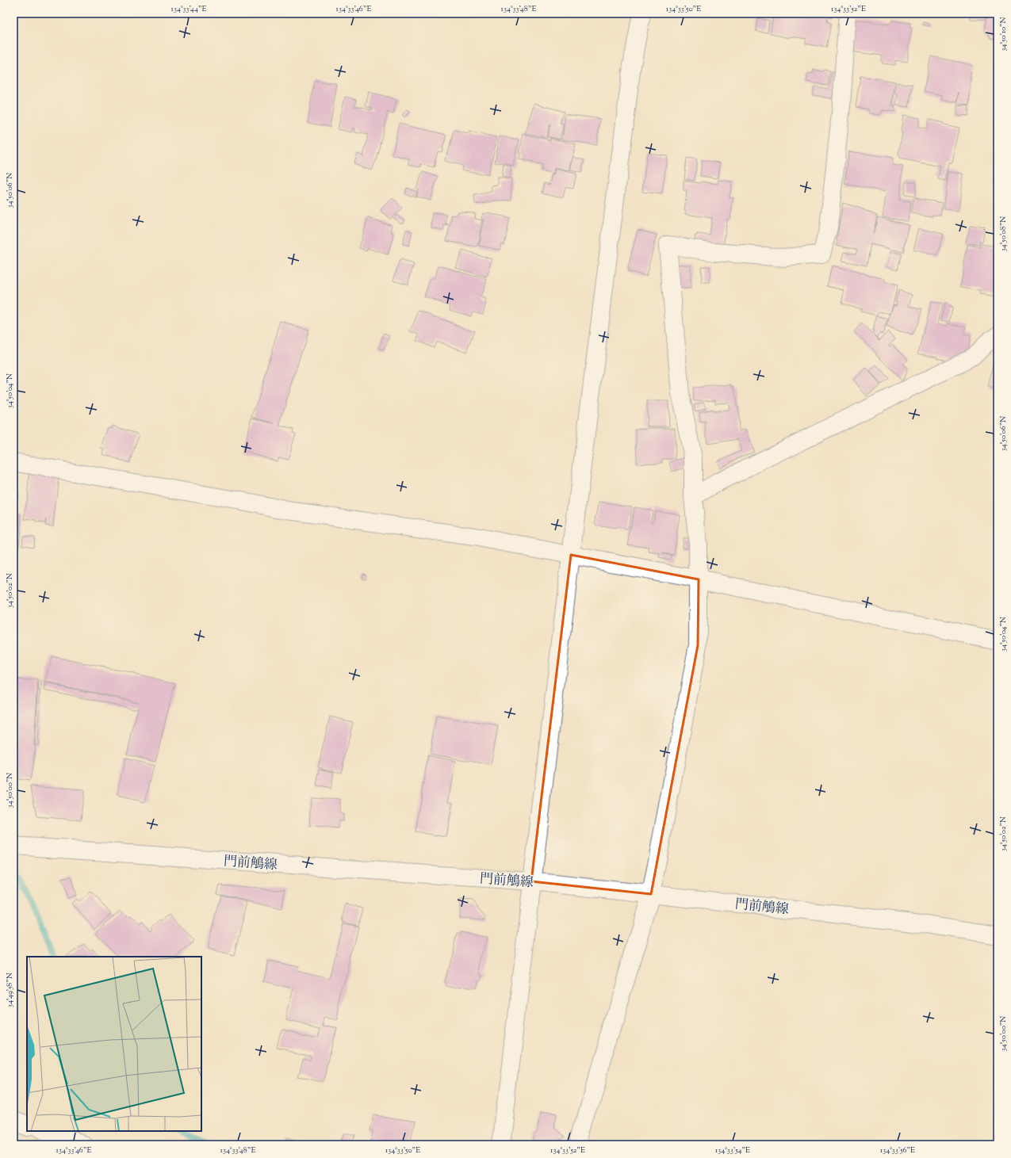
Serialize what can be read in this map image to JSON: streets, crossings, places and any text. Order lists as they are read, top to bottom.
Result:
{
  "streets": {
    "street": ["門前鵤線"]
  },
  "coordinates": [
    "134°33'44\"E",
    "134°33'46\"E",
    "134°33'48\"E",
    "134°33'50\"E",
    "134°33'52\"E",
    "34°50'10\"N",
    "34°50'06\"N",
    "34°50'08\"N",
    "34°50'04\"N",
    "34°50'02\"N",
    "34°50'00\"N",
    "34°49'58\"N",
    "134°33'54\"E",
    "134°33'56\"E"
  ]
}
